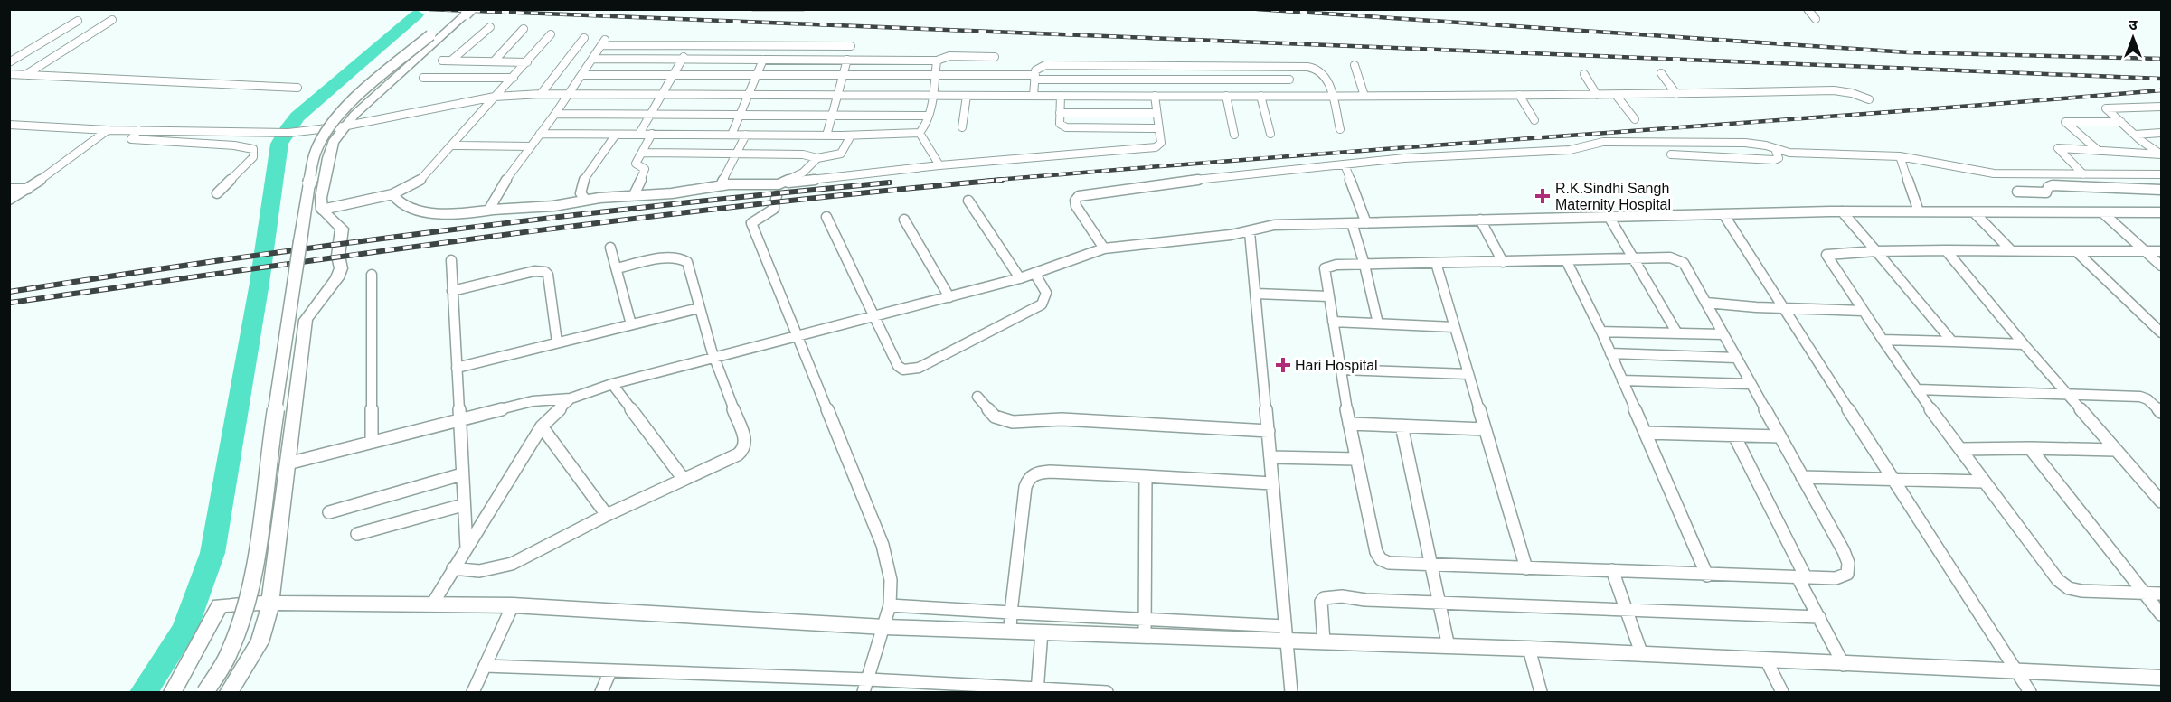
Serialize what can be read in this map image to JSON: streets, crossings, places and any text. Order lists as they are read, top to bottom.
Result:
{
  "places": {
    "health": ["R.K.Sindhi Sangh Maternity Hospital", "Hari Hospital"]
  },
  "north": "top"
}
